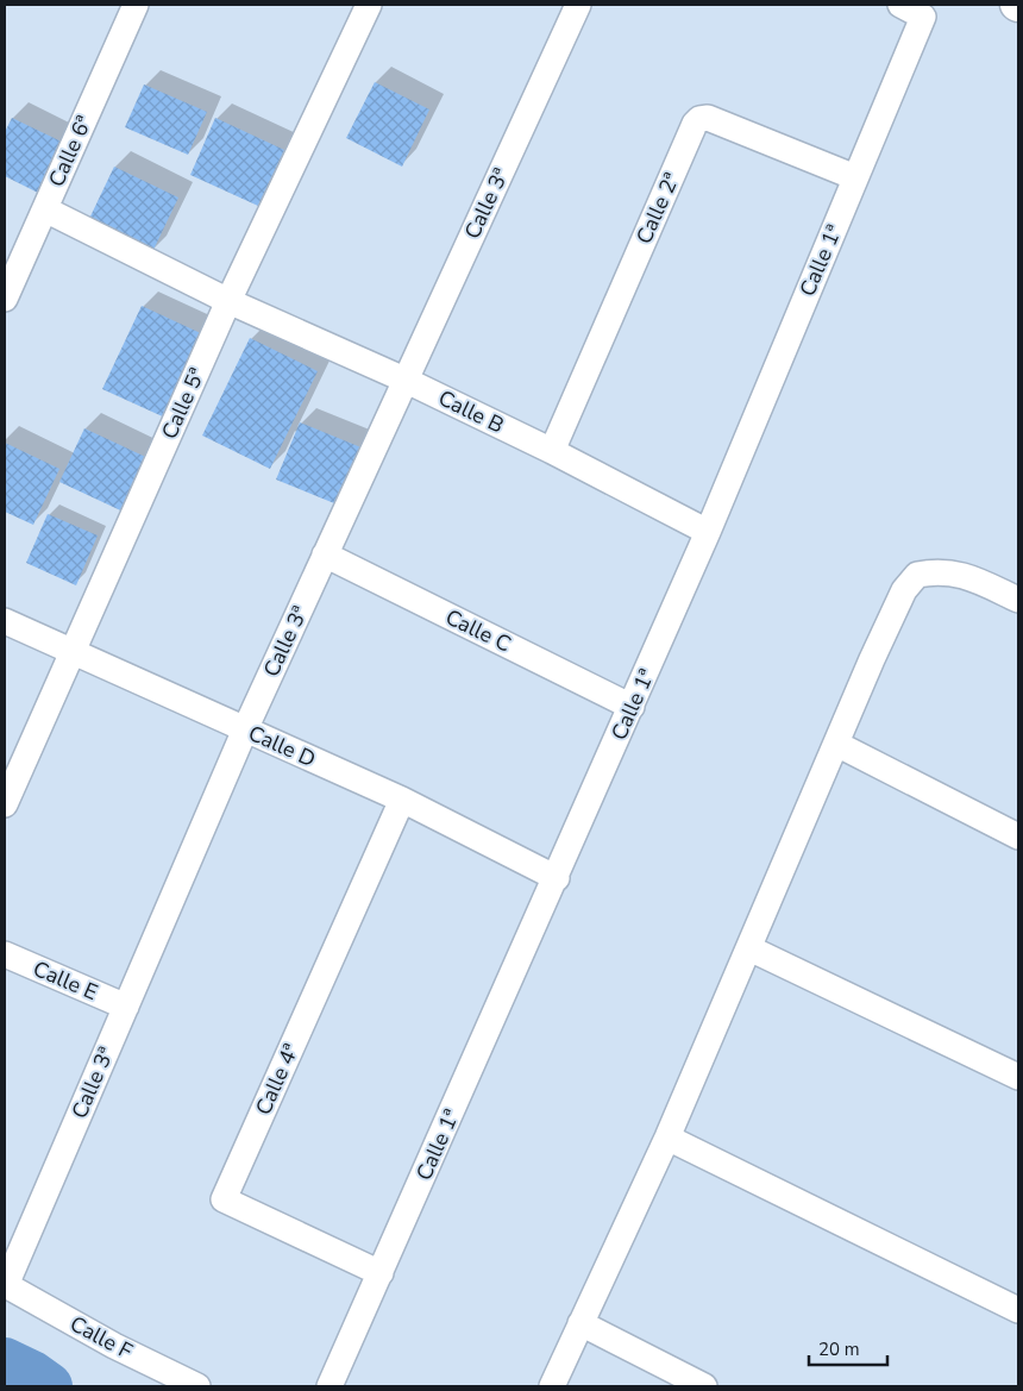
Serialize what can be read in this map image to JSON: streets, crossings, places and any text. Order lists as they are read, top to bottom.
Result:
{
  "streets": {
    "street": [
      "Calle 6ª",
      "Calle 3ª",
      "Calle 2ª",
      "Calle 1ª",
      "Calle 5ª",
      "Calle B",
      "Calle C",
      "Calle D",
      "Calle E",
      "Calle 4ª",
      "Calle F"
    ]
  },
  "crossings": [
    ["Calle 6ª", "Calle B"],
    ["Calle 3ª", "Calle B"],
    ["Calle 3ª", "Calle C"],
    ["Calle 3ª", "Calle D"],
    ["Calle 3ª", "Calle E"],
    ["Calle 3ª", "Calle F"],
    ["Calle 2ª", "Calle 1ª"],
    ["Calle 2ª", "Calle B"],
    ["Calle 1ª", "Calle B"],
    ["Calle 1ª", "Calle C"],
    ["Calle 1ª", "Calle D"],
    ["Calle 1ª", "Calle 4ª"],
    ["Calle 5ª", "Calle B"],
    ["Calle 5ª", "Calle D"],
    ["Calle D", "Calle 4ª"]
  ],
  "scale_bar": "20 m"
}
